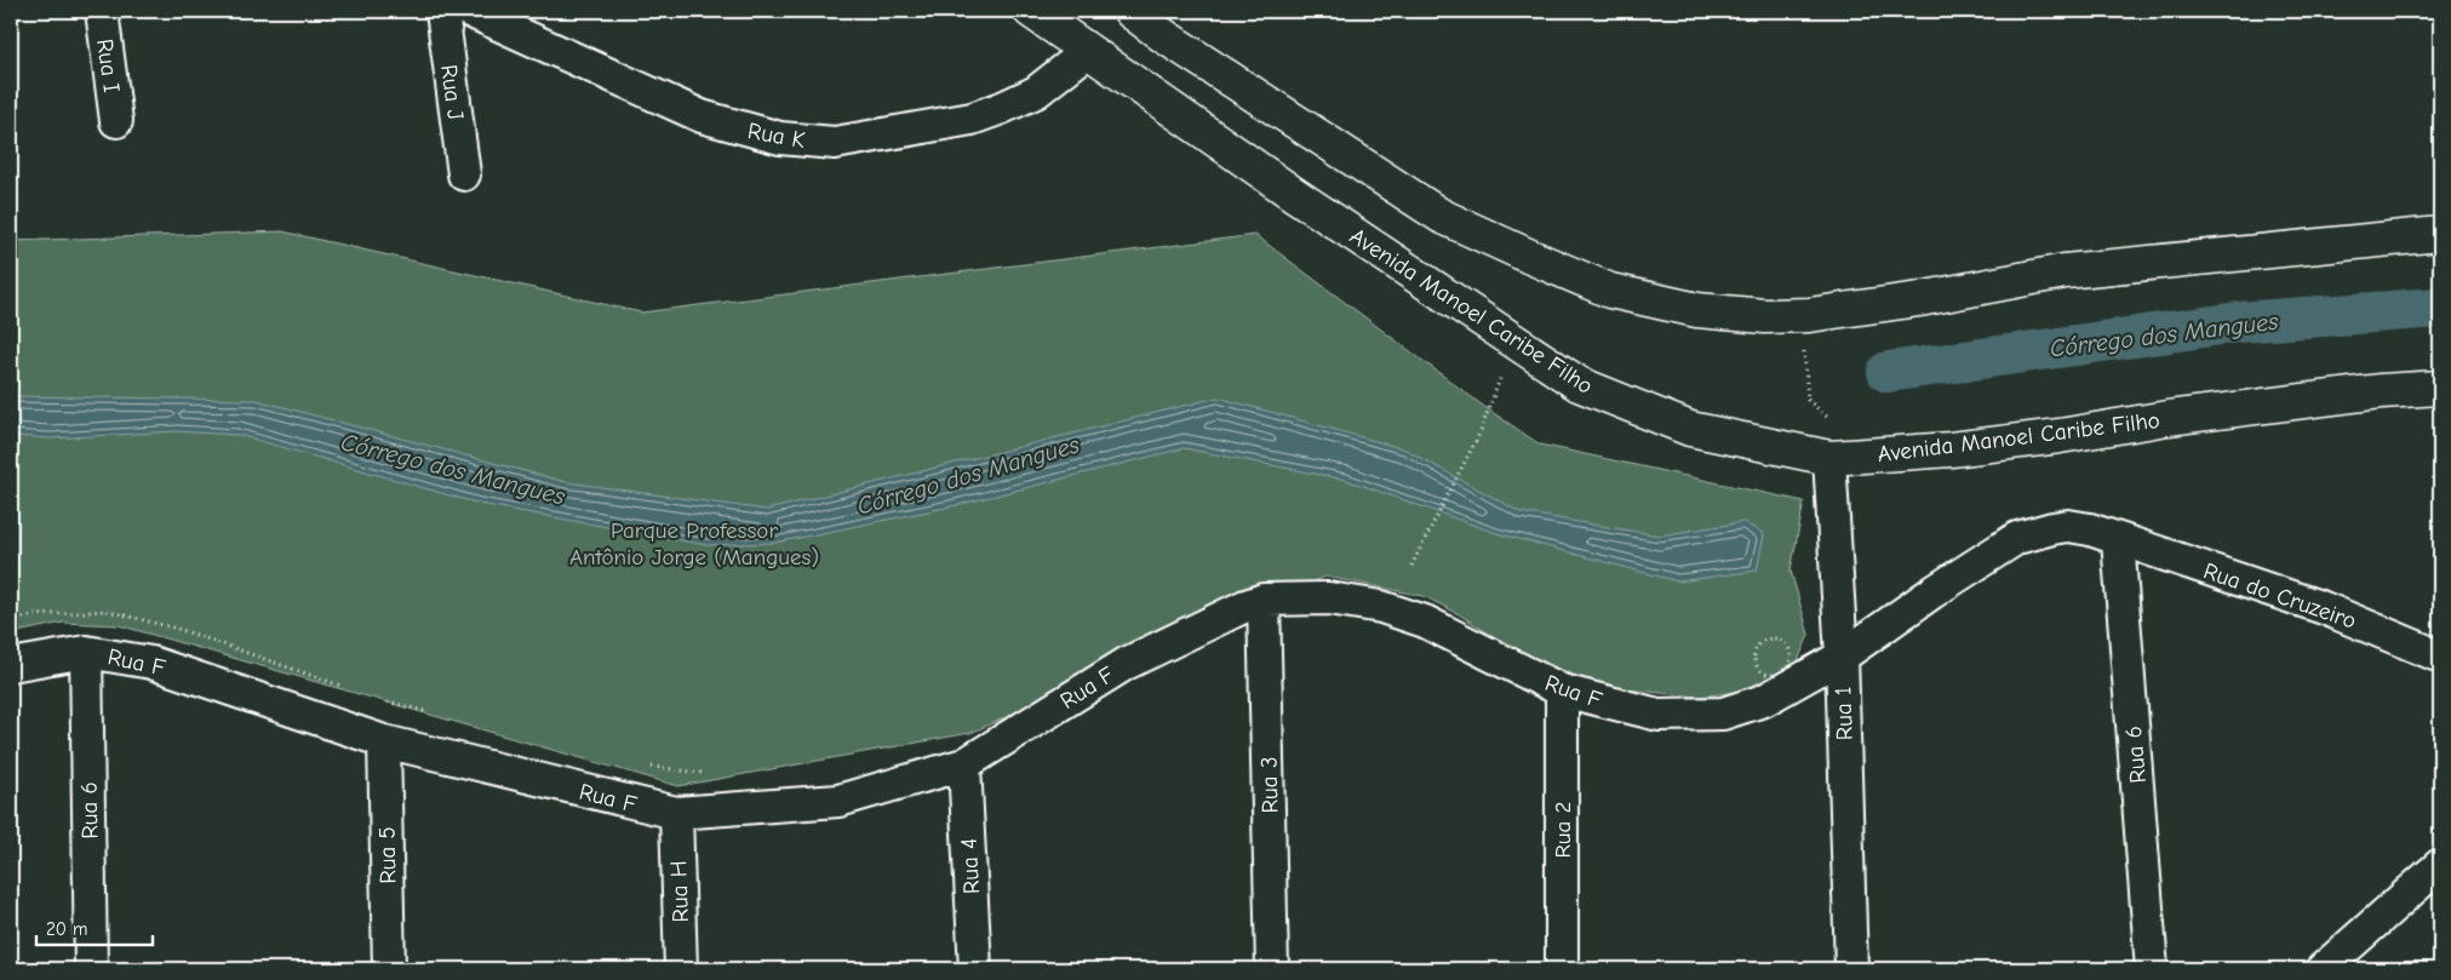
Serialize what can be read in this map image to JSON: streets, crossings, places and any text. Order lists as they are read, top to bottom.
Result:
{
  "streets": {
    "main road": ["Avenida Manoel Caribe Filho"],
    "street": [
      "Rua I",
      "Rua J",
      "Rua K",
      "Rua do Cruzeiro",
      "Rua F",
      "Rua 1",
      "Rua 6",
      "Rua 3",
      "Rua 2",
      "Rua 5",
      "Rua 4",
      "Rua H"
    ]
  },
  "crossings": [
    ["Rua K", "Avenida Manoel Caribe Filho"],
    ["Avenida Manoel Caribe Filho", "Rua 1"],
    ["Rua do Cruzeiro", "Rua F"],
    ["Rua do Cruzeiro", "Rua 6"],
    ["Rua F", "Rua 1"],
    ["Rua F", "Rua 6"],
    ["Rua F", "Rua 3"],
    ["Rua F", "Rua 2"],
    ["Rua F", "Rua 5"],
    ["Rua F", "Rua 4"],
    ["Rua F", "Rua H"]
  ],
  "water": ["Córrego dos Mangues"],
  "parks": ["Parque Professor Antônio Jorge (Mangues)"],
  "scale_bar": "20 m"
}
